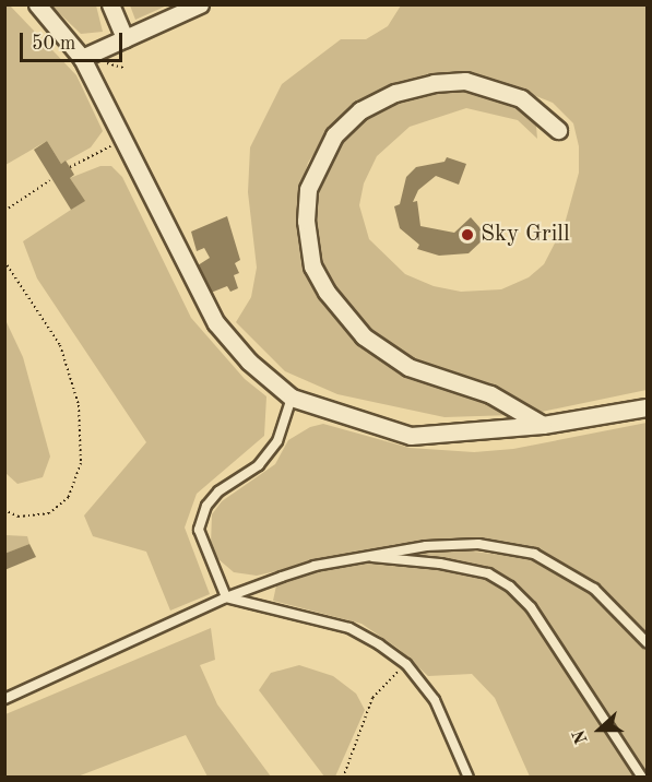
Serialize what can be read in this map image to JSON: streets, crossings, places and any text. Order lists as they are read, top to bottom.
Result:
{
  "places": ["Sky Grill"],
  "scale_bar": "50 m",
  "north": "left"
}
